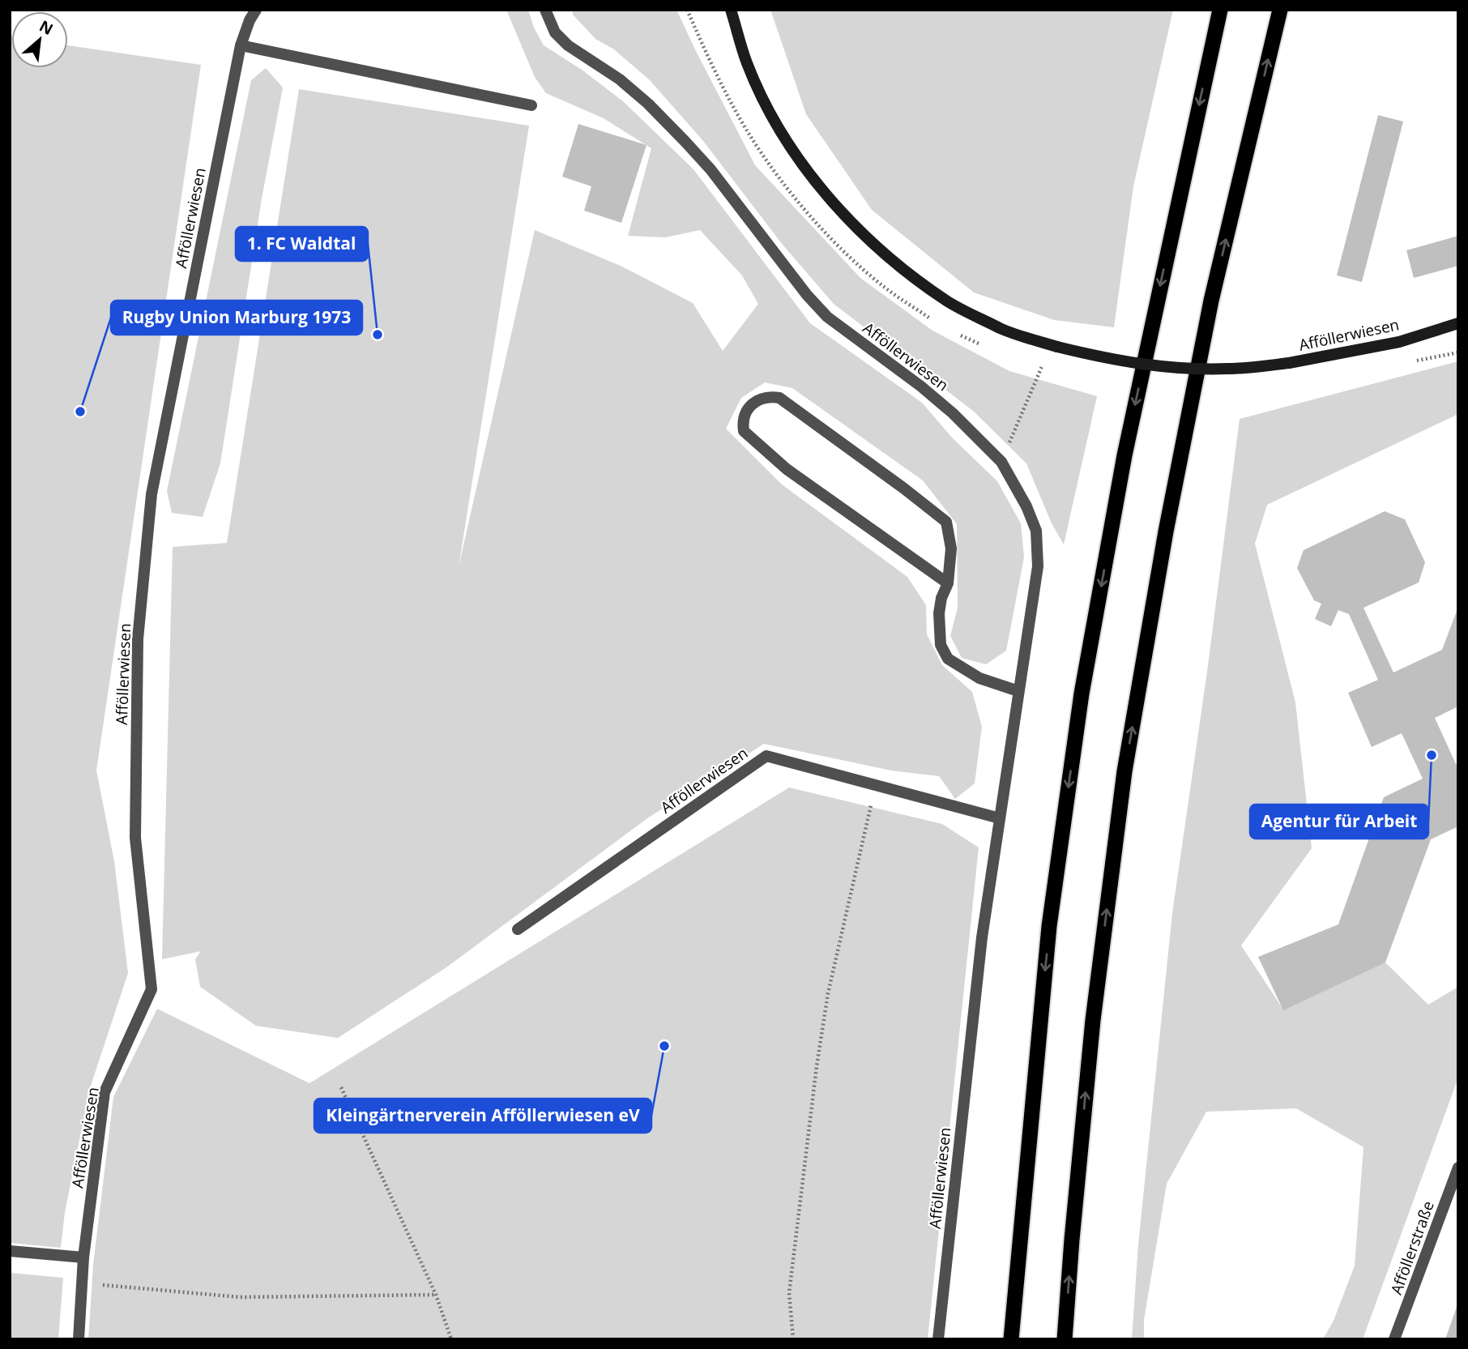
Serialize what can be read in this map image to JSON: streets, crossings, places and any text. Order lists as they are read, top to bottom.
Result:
{
  "streets": {
    "main road": ["Afföllerwiesen"],
    "street": ["Afföllerstraße"]
  },
  "places": [
    "1. FC Waldtal",
    "Rugby Union Marburg 1973",
    "Agentur für Arbeit",
    "Kleingärtnerverein Afföllerwiesen eV"
  ],
  "north": "top right"
}
